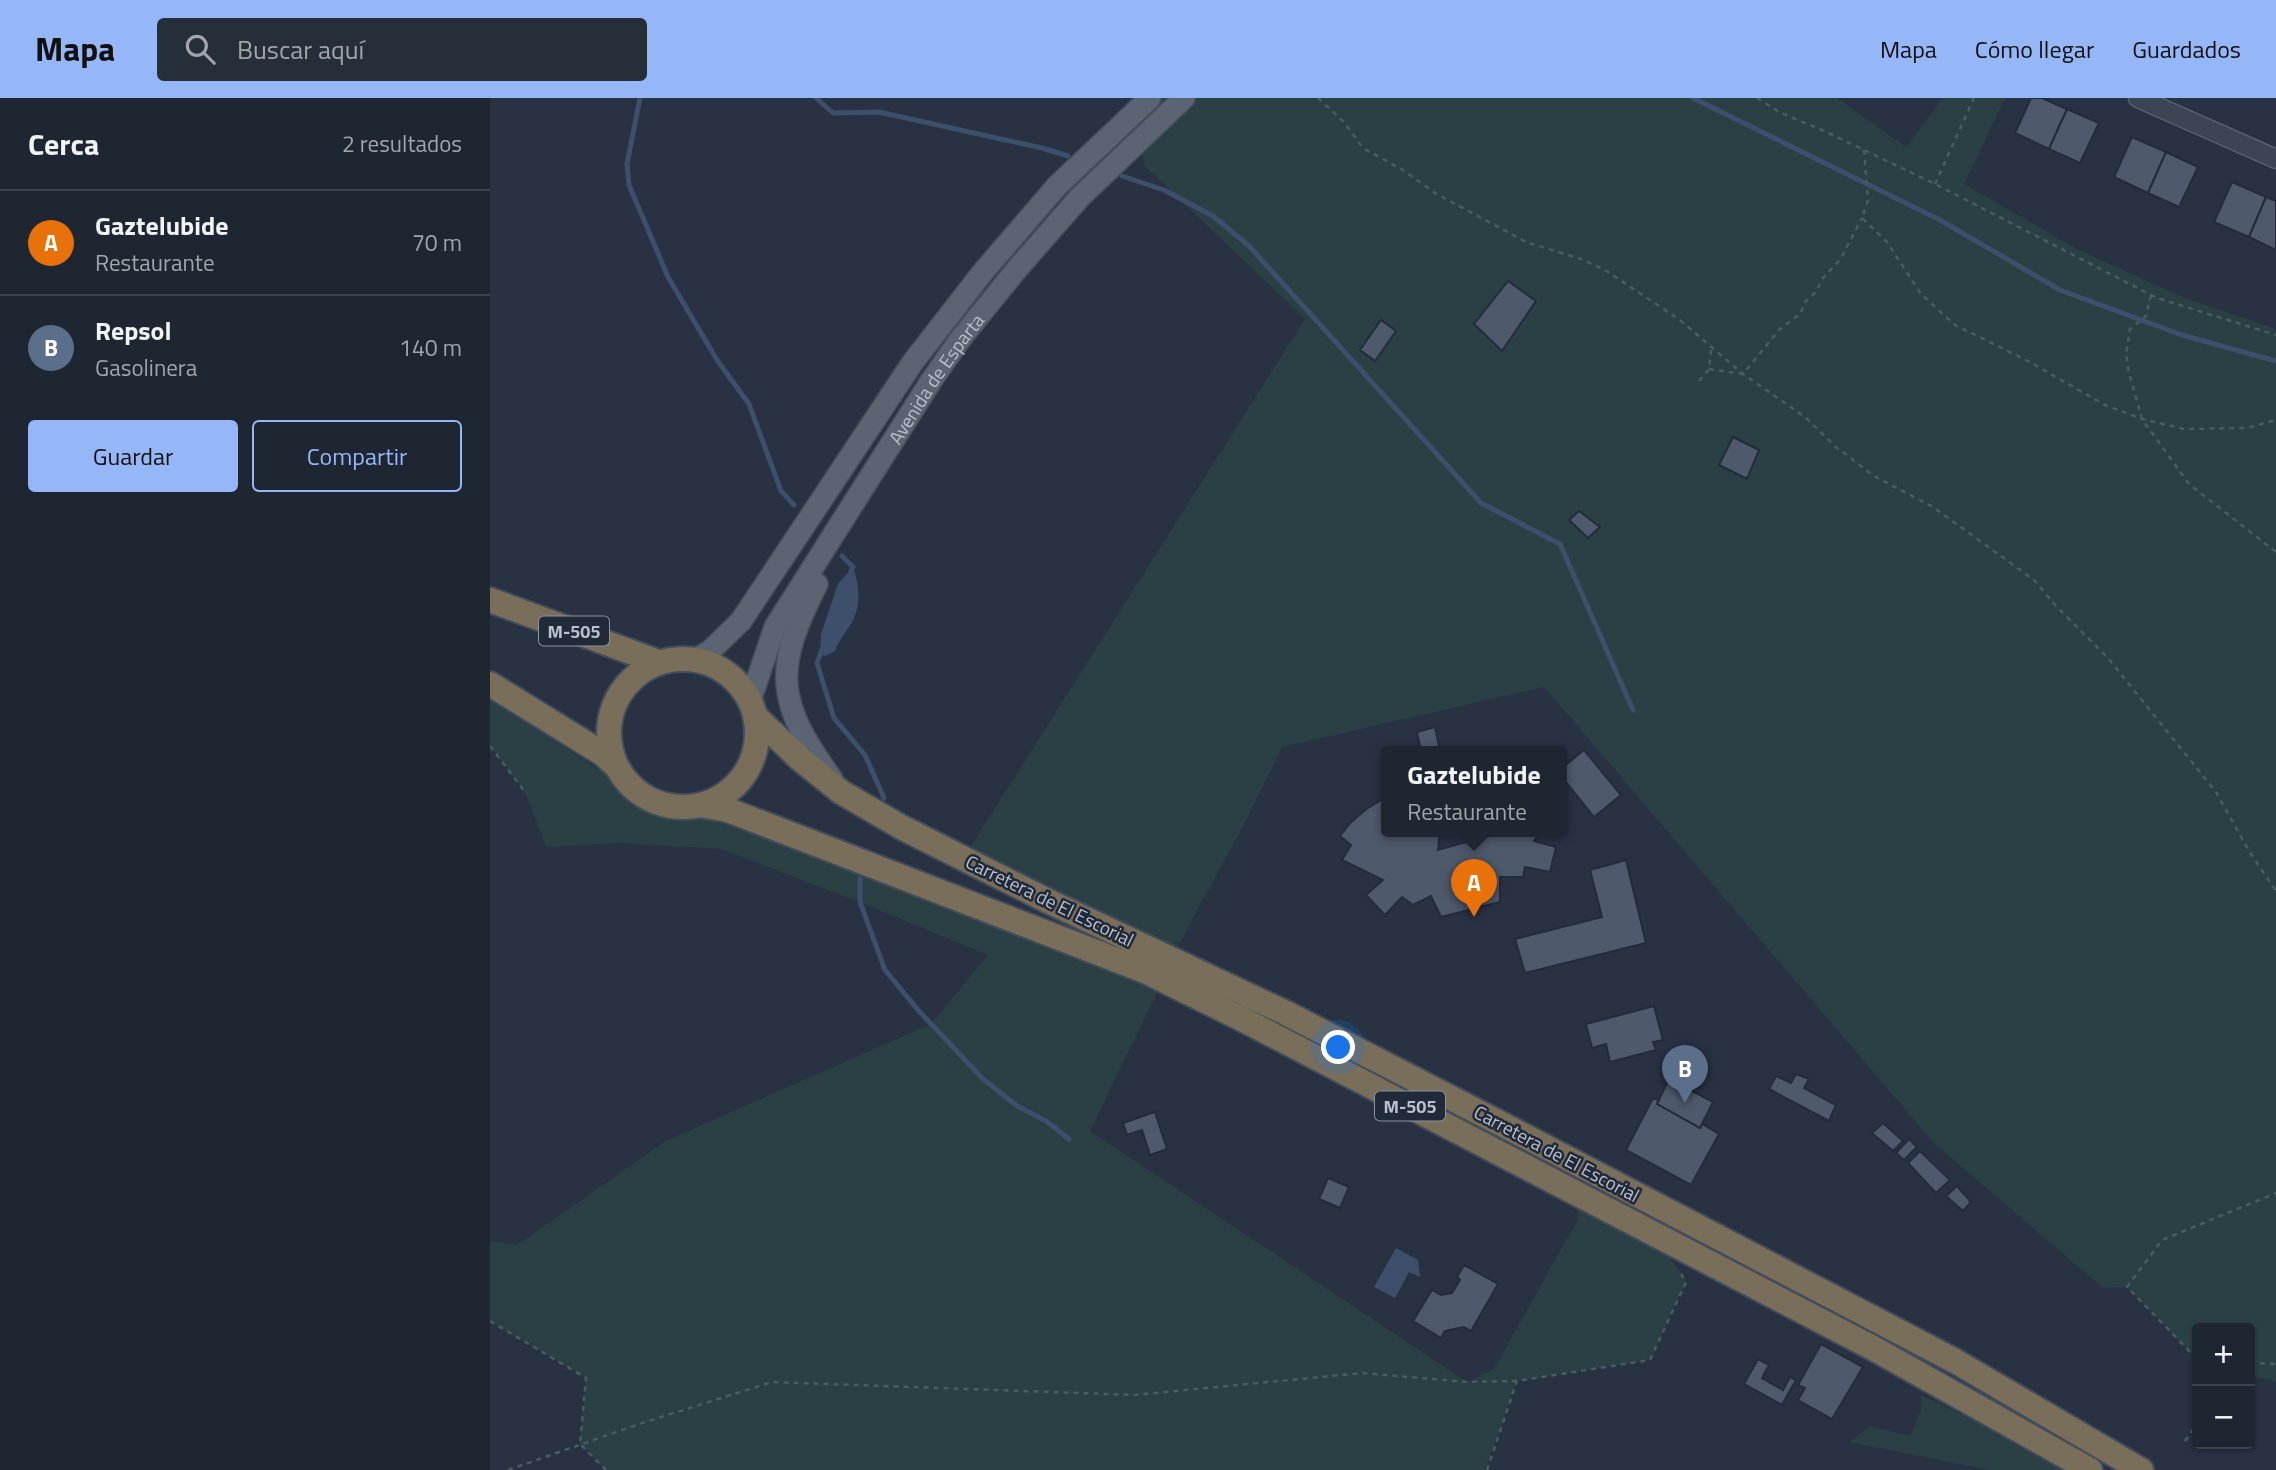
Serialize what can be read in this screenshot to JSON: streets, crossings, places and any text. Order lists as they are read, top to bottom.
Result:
{
  "streets": {
    "highway": ["M-505", "Carretera de El Escorial"],
    "main road": ["Avenida de Esparta"]
  },
  "crossings": [
    ["Avenida de Esparta", "M-505"],
    ["Avenida de Esparta", "Carretera de El Escorial"],
    ["M-505", "Carretera de El Escorial"]
  ],
  "page": {
    "header": "Mapa",
    "search": "Buscar aquí",
    "nav": ["Mapa", "Cómo llegar", "Guardados"],
    "heading": ["Cerca", "2 resultados"],
    "list": [
      {
        "mark": "A",
        "name": "Gaztelubide",
        "note": "Restaurante",
        "value": "70 m"
      },
      {
        "mark": "B",
        "name": "Repsol",
        "note": "Gasolinera",
        "value": "140 m"
      }
    ],
    "buttons": ["Guardar", "Compartir"],
    "popup": ["Gaztelubide", "Restaurante"],
    "pins": ["A", "B"],
    "map_buttons": ["+", "−"]
  }
}
